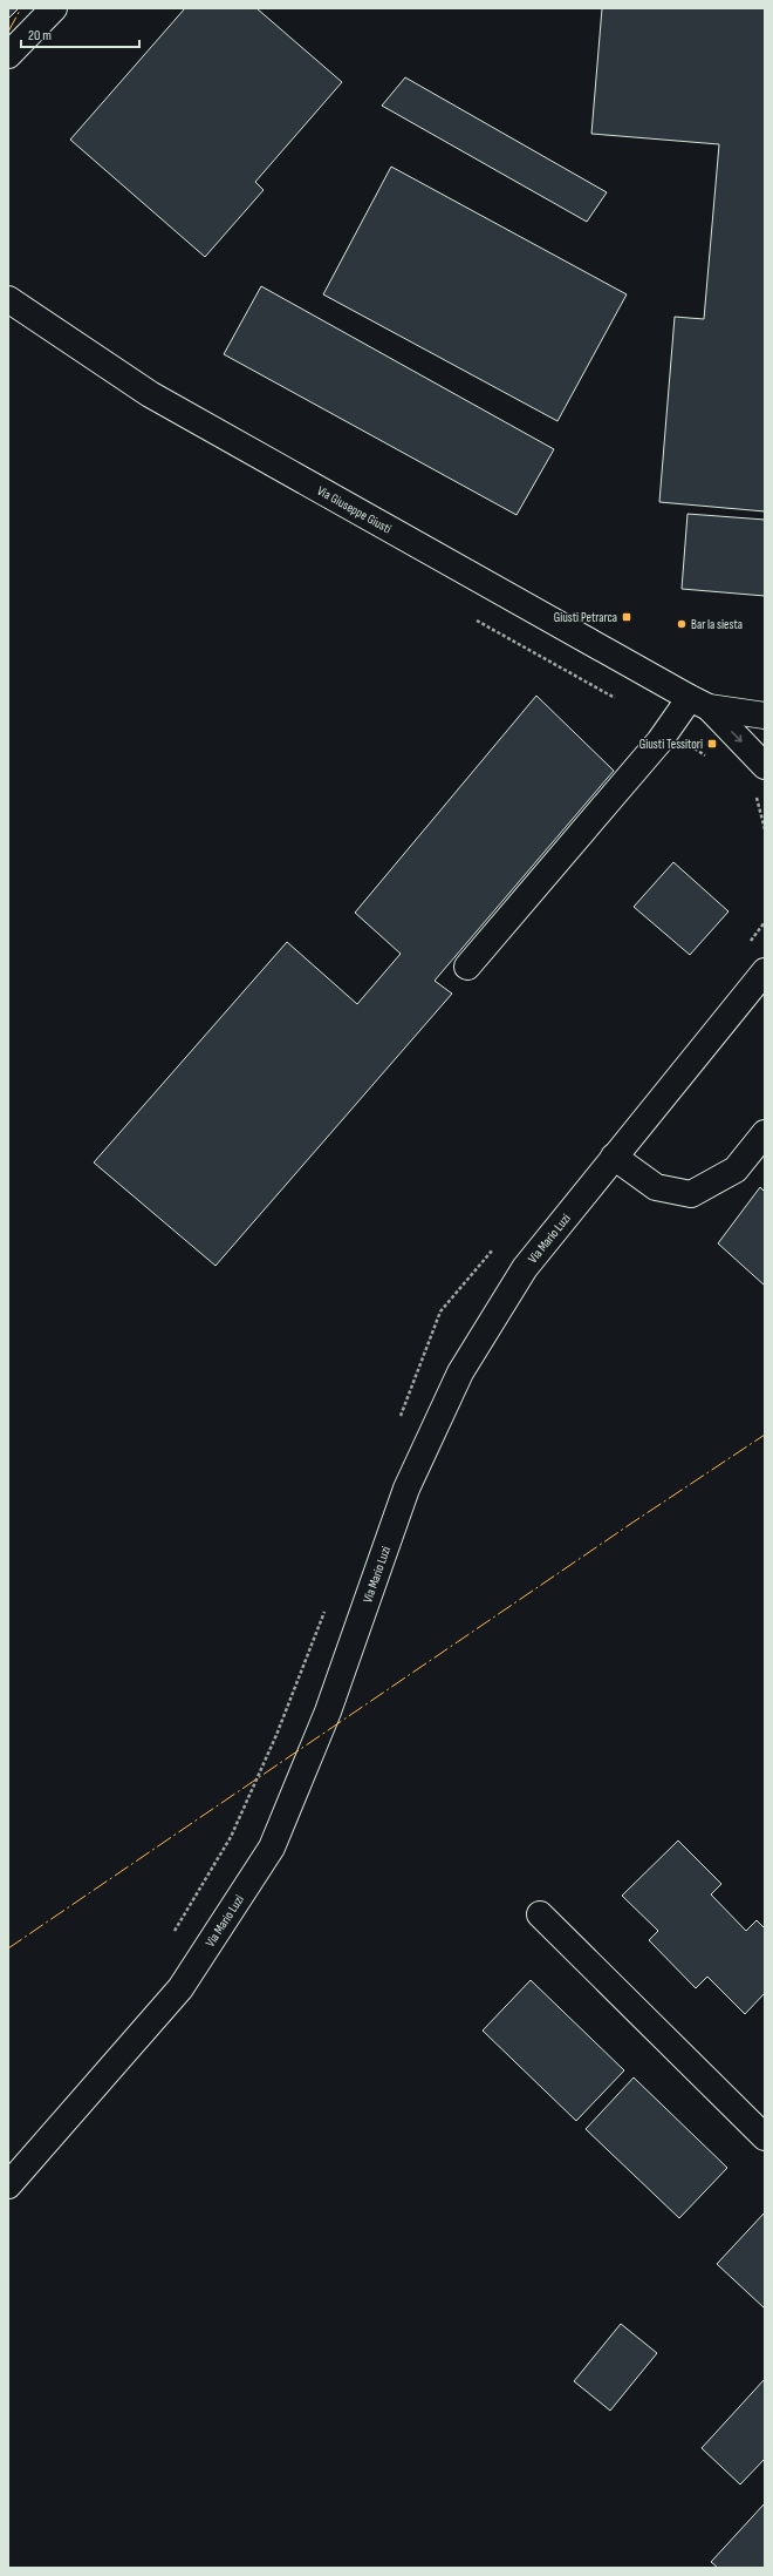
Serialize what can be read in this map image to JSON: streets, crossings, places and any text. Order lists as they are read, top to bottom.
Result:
{
  "streets": {
    "street": ["Via Giuseppe Giusti", "Via Mario Luzi"]
  },
  "places": {
    "transit": ["Giusti Petrarca", "Giusti Tessitori"],
    "other": ["Bar la siesta"]
  },
  "scale_bar": "20 m"
}
